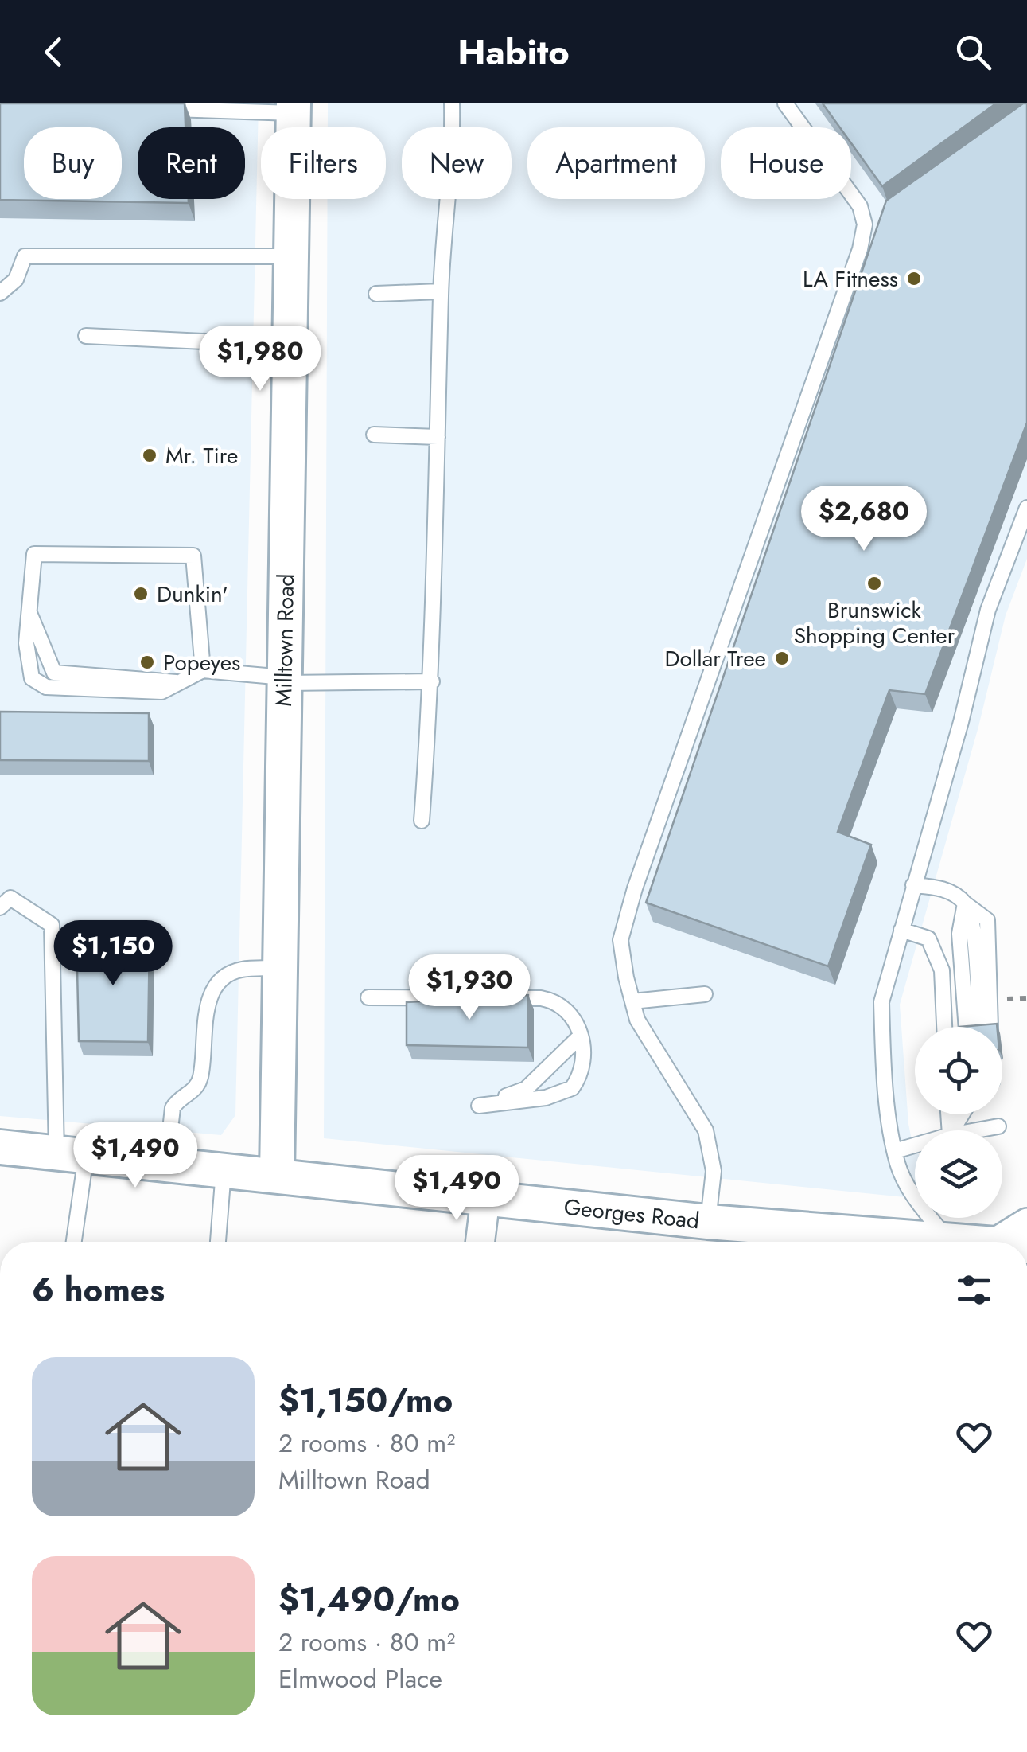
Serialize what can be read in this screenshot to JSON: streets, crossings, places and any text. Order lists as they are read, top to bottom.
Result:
{
  "streets": {
    "street": ["Milltown Road", "Georges Road"]
  },
  "crossings": [
    ["Milltown Road", "Georges Road"]
  ],
  "places": [
    "LA Fitness",
    "Mr. Tire",
    "Brunswick Shopping Center",
    "Dunkin'",
    "Dollar Tree",
    "Popeyes"
  ],
  "page": {
    "header": "Habito",
    "chip": [
      "Buy",
      "Rent",
      "Filters",
      "New",
      "Apartment",
      "House"
    ],
    "price": [
      "$1,980",
      "$2,680",
      "$1,150",
      "$1,930",
      "$1,490",
      "$1,490"
    ],
    "heading": "6 homes",
    "list": [
      {
        "name": "$1,150/mo",
        "note": "2 rooms · 80 m² · Milltown Road"
      },
      {
        "name": "$1,490/mo",
        "note": "2 rooms · 80 m² · Elmwood Place"
      }
    ]
  }
}
